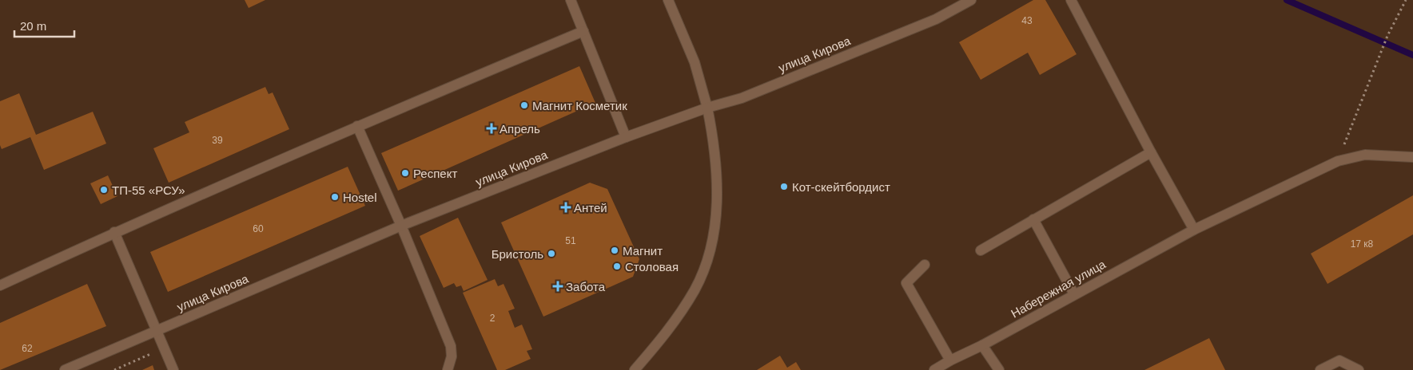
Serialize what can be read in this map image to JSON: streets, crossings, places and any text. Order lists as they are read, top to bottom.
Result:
{
  "streets": {
    "street": ["улица Кирова", "Набережная улица"]
  },
  "places": {
    "other": [
      "Магнит Косметик",
      "Респект",
      "Кот-скейтбордист",
      "ТП-55 «РСУ»",
      "Hostel",
      "Магнит",
      "Бристоль",
      "Столовая"
    ],
    "health": ["Апрель", "Антей", "Забота"]
  },
  "house_numbers": [
    "43",
    "39",
    "60",
    "51",
    "17 к8",
    "2",
    "62"
  ],
  "scale_bar": "20 m"
}
